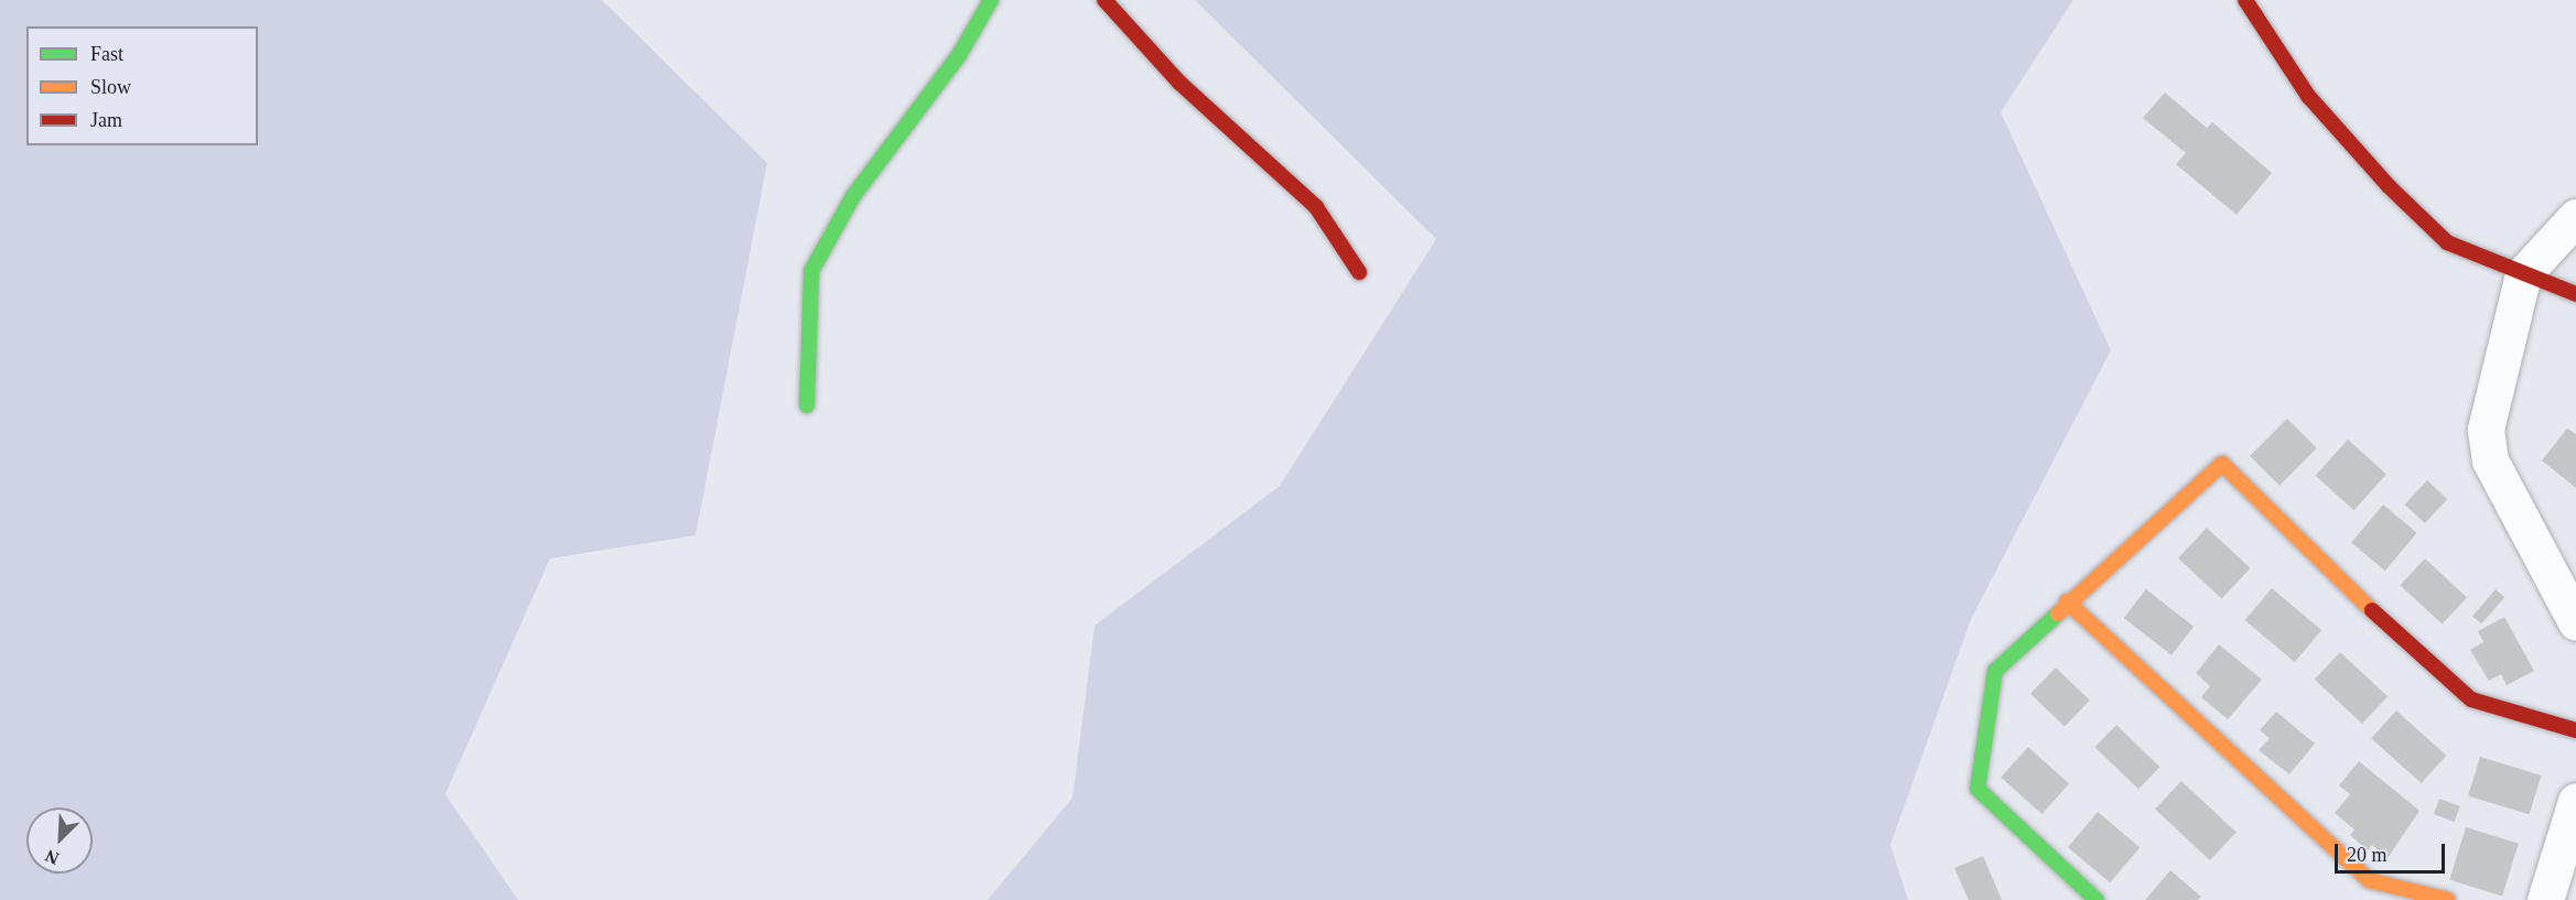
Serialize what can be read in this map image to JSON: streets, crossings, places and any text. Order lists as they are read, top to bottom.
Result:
{
  "legend": ["Fast", "Slow", "Jam"],
  "scale_bar": "20 m",
  "north": "bottom left"
}
